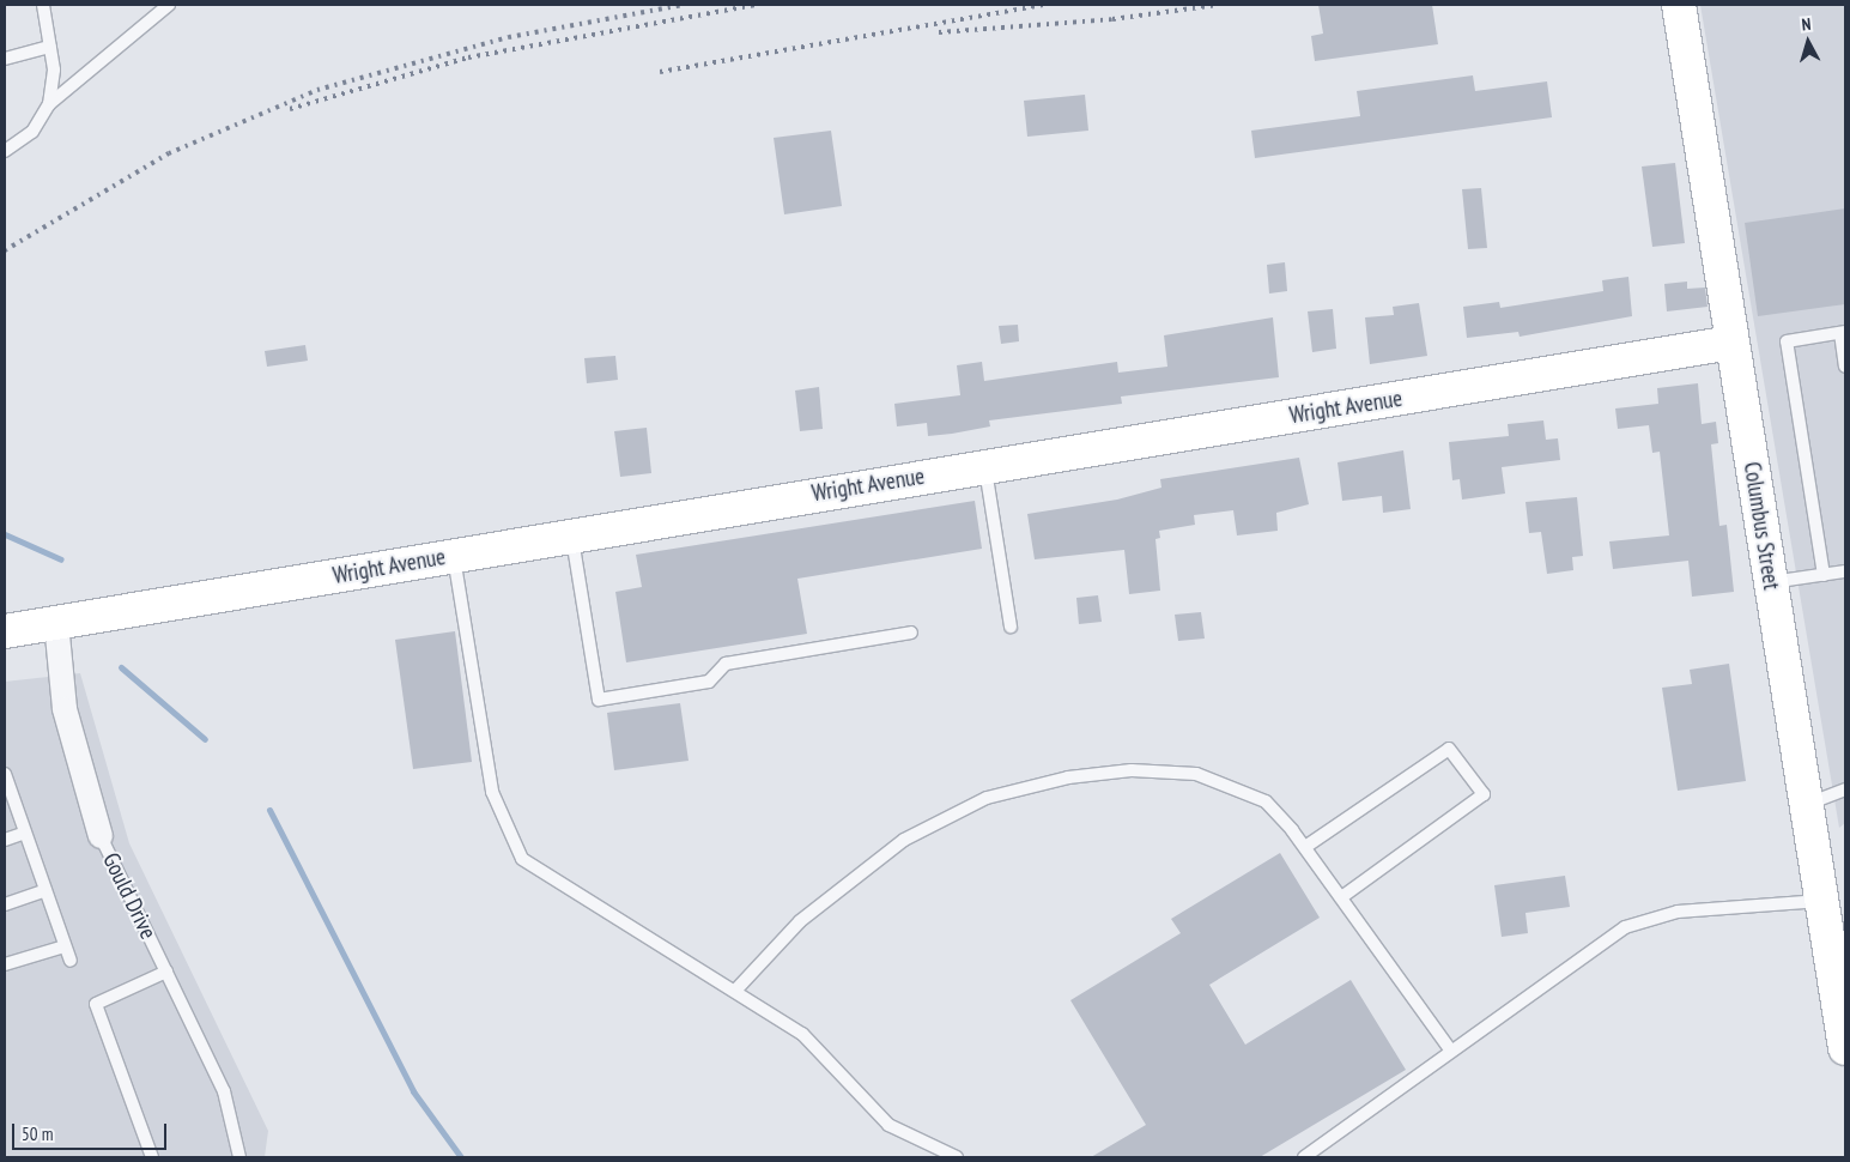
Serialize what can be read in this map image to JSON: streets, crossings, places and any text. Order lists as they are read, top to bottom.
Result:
{
  "streets": {
    "street": ["Wright Avenue", "Columbus Street", "Gould Drive"]
  },
  "crossings": [
    ["Wright Avenue", "Columbus Street"],
    ["Wright Avenue", "Gould Drive"]
  ],
  "scale_bar": "50 m",
  "north": "top"
}
